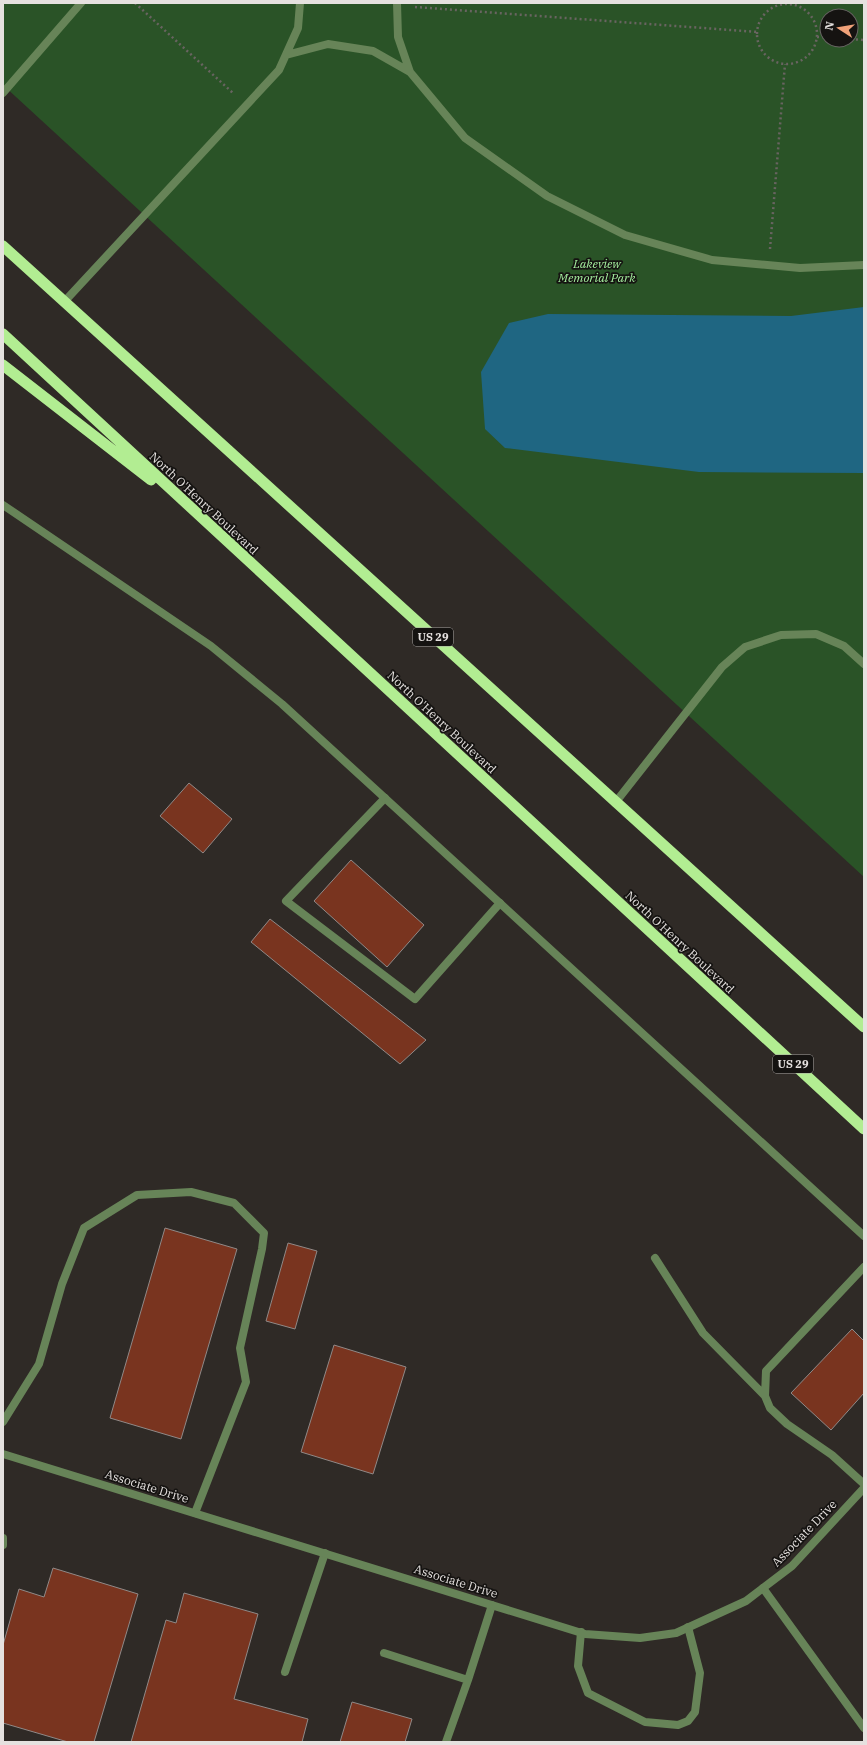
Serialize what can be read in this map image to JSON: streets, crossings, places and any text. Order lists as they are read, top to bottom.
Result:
{
  "streets": {
    "highway": ["North O'Henry Boulevard", "US 29"],
    "street": ["Associate Drive"]
  },
  "parks": ["Lakeview Memorial Park"],
  "north": "left"
}
